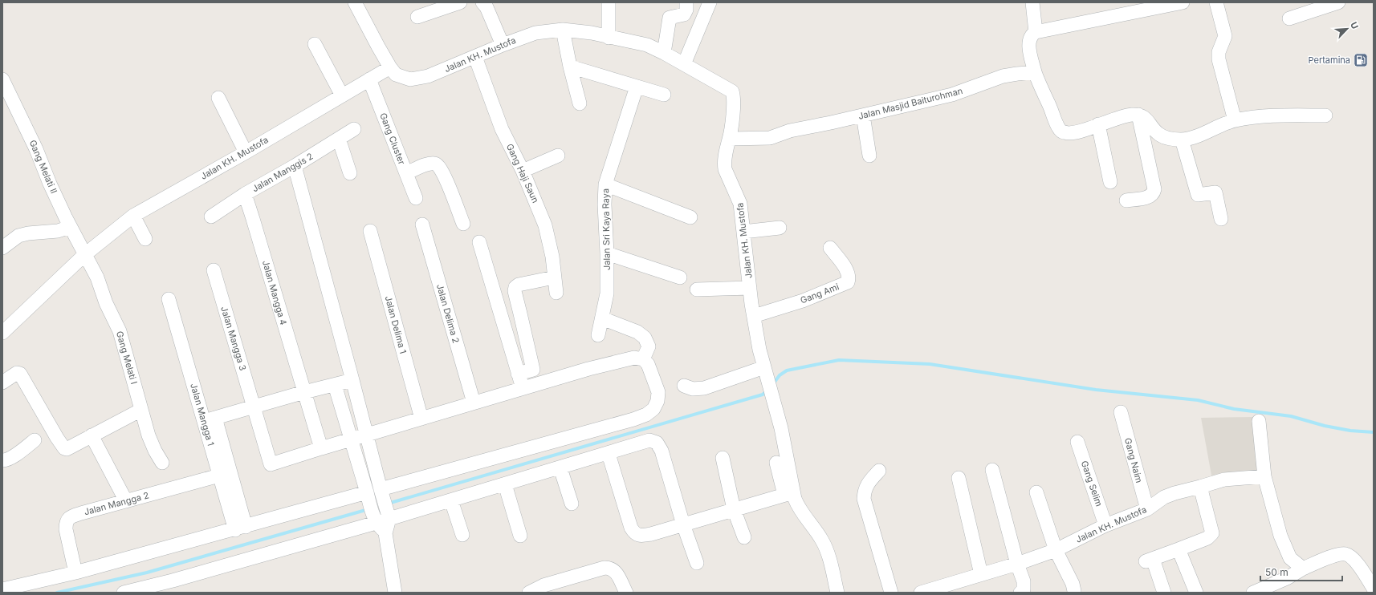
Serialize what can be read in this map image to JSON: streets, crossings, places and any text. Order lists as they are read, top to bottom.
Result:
{
  "streets": {
    "street": [
      "Jalan KH. Mustofa",
      "Jalan Masjid Baiturohman",
      "Gang Cluster",
      "Gang Melati II",
      "Jalan Manggis 2",
      "Gang Haji Saun",
      "Jalan Sri Kaya Raya",
      "Jalan Mangga 4",
      "Gang Ami",
      "Jalan Delima 2",
      "Jalan Delima 1",
      "Jalan Mangga 3",
      "Gang Melati I",
      "Jalan Mangga 1",
      "Gang Naim",
      "Gang Selim",
      "Jalan Mangga 2"
    ]
  },
  "crossings": [
    ["Jalan KH. Mustofa", "Jalan Masjid Baiturohman"],
    ["Jalan KH. Mustofa", "Gang Cluster"],
    ["Jalan KH. Mustofa", "Gang Melati II"],
    ["Jalan KH. Mustofa", "Gang Haji Saun"],
    ["Jalan KH. Mustofa", "Gang Ami"],
    ["Jalan KH. Mustofa", "Gang Melati I"],
    ["Jalan KH. Mustofa", "Gang Naim"],
    ["Jalan KH. Mustofa", "Gang Selim"],
    ["Gang Melati II", "Gang Melati I"],
    ["Jalan Manggis 2", "Jalan Mangga 4"],
    ["Jalan Mangga 4", "Jalan Mangga 3"],
    ["Jalan Mangga 1", "Jalan Mangga 2"]
  ],
  "places": {
    "fuel station": ["Pertamina"]
  },
  "scale_bar": "50 m",
  "north": "top right"
}
